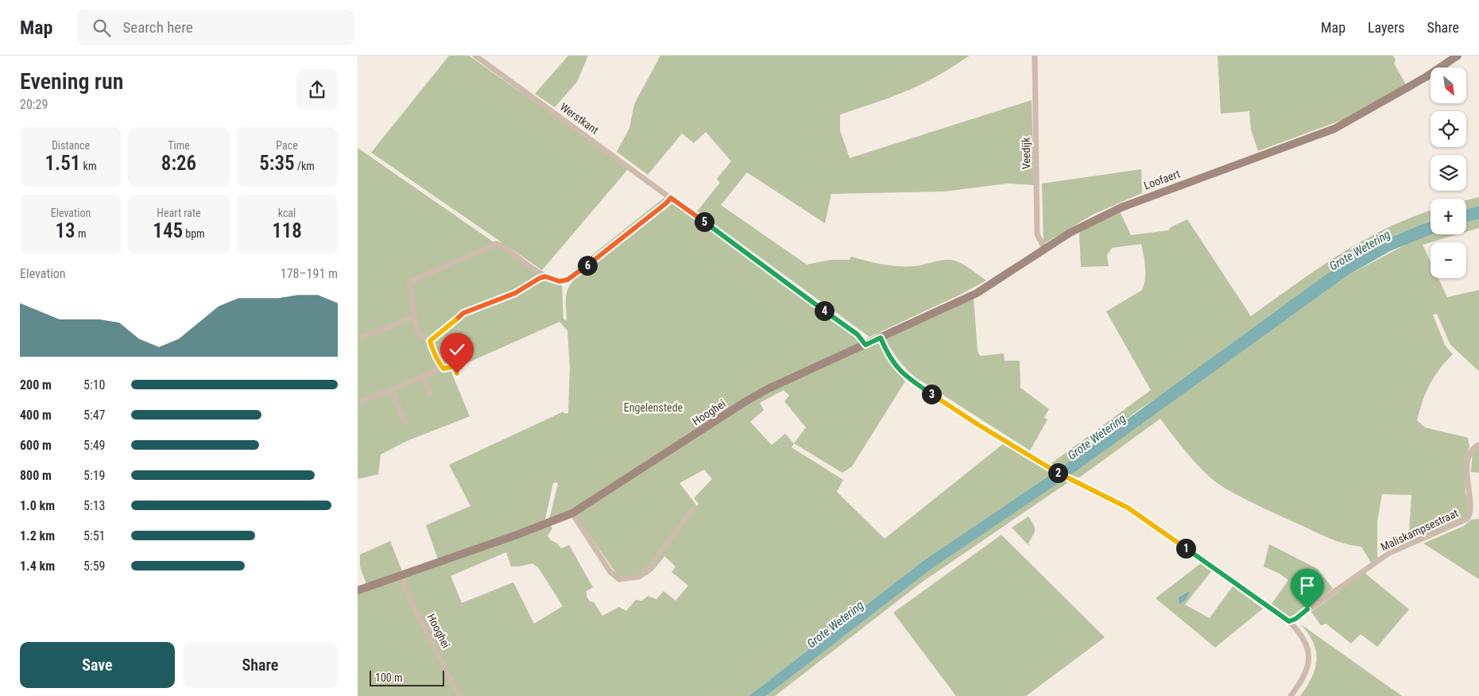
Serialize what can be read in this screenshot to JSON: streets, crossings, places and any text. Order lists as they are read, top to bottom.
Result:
{
  "streets": {
    "street": [
      "Werstkant",
      "Veedijk",
      "Loofaert",
      "Hooghei",
      "Maliskampsestraat"
    ]
  },
  "crossings": [
    ["Werstkant", "Loofaert"],
    ["Werstkant", "Hooghei"],
    ["Veedijk", "Loofaert"],
    ["Loofaert", "Hooghei"]
  ],
  "water": ["Grote Wetering"],
  "parks": ["Engelenstede"],
  "scale_bar": "100 m",
  "north": "bottom right",
  "page": {
    "header": "Map",
    "search": "Search here",
    "nav": ["Map", "Layers", "Share"],
    "heading": ["Evening run", "20:29"],
    "map_buttons": ["+", "−"],
    "stats": [
      ["Distance", "1.51 km"],
      ["Time", "8:26"],
      ["Pace", "5:35 /km"],
      ["Elevation", "13 m"],
      ["Heart rate", "145 bpm"],
      ["kcal", "118"]
    ],
    "pins": [
      "5",
      "6",
      "4",
      "3",
      "2",
      "1"
    ],
    "chart": ["Elevation", "178–191 m"],
    "list": [
      {
        "name": "200 m",
        "note": "5:10"
      },
      {
        "name": "400 m",
        "note": "5:47"
      },
      {
        "name": "600 m",
        "note": "5:49"
      },
      {
        "name": "800 m",
        "note": "5:19"
      },
      {
        "name": "1.0 km",
        "note": "5:13"
      },
      {
        "name": "1.2 km",
        "note": "5:51"
      },
      {
        "name": "1.4 km",
        "note": "5:59"
      }
    ],
    "buttons": ["Save", "Share"],
    "scale": "100 m"
  }
}
